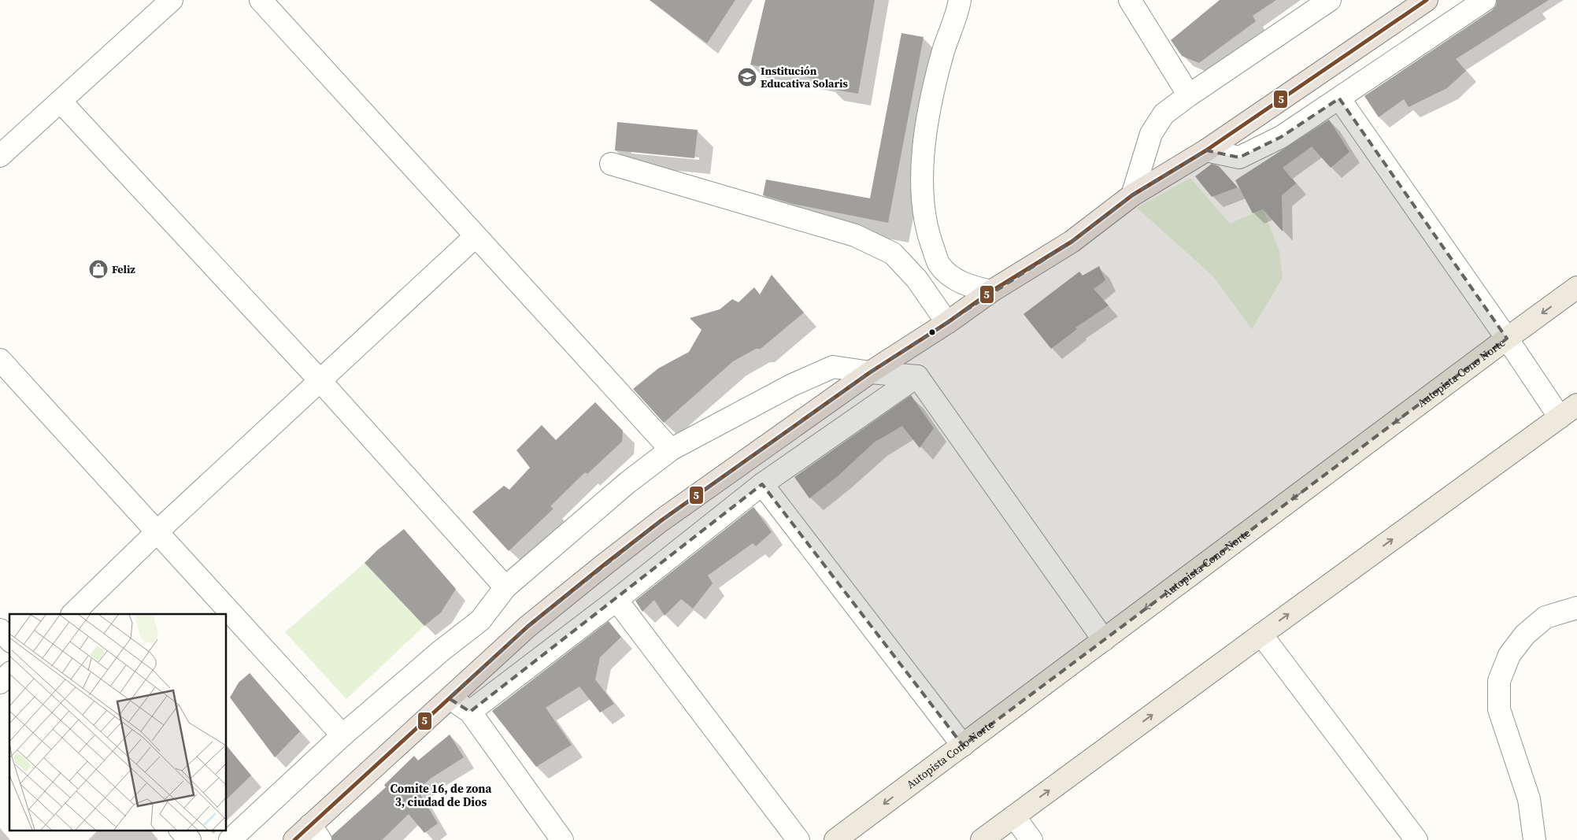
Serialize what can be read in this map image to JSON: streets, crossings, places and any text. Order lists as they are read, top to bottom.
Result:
{
  "streets": {
    "main road": ["Autopista Cono Norte"]
  },
  "districts": ["Comite 16, de zona 3, ciudad de Dios"],
  "places": {
    "school or university": ["Institución Educativa Solaris"],
    "shop": ["Feliz"]
  },
  "lines": ["transit line 5"]
}
